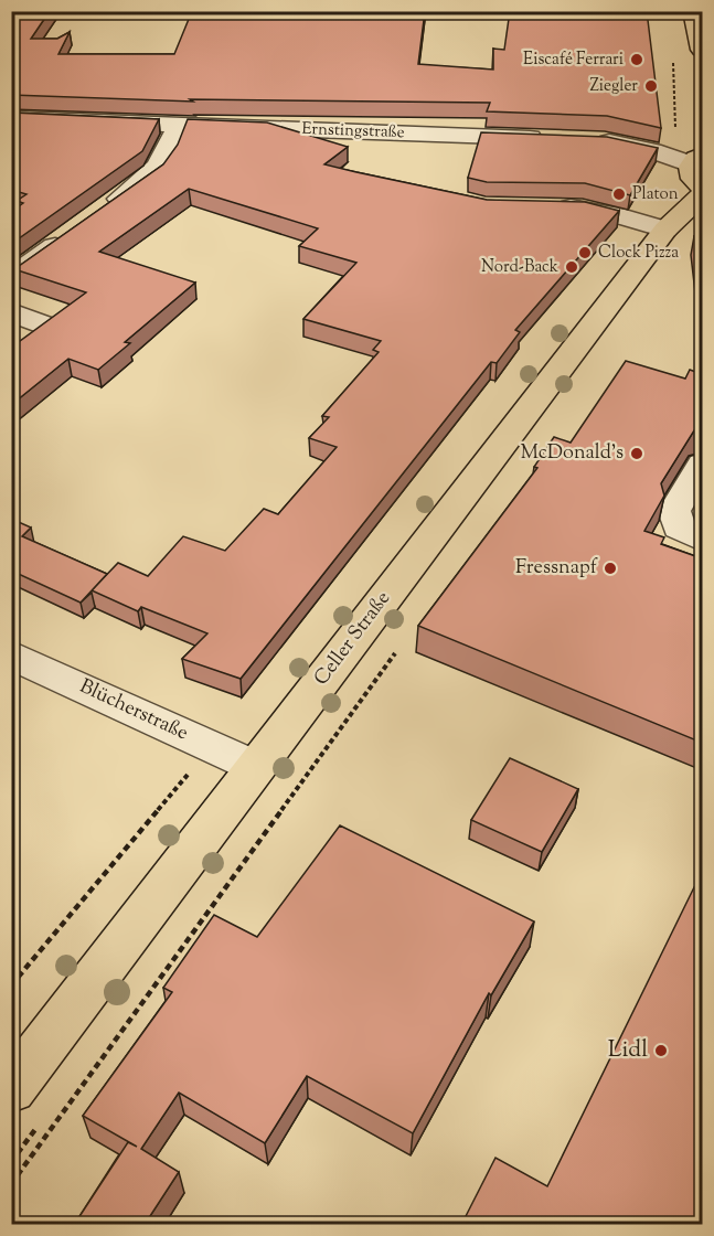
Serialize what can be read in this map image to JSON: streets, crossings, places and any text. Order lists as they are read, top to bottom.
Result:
{
  "streets": {
    "main road": ["Celler Straße"],
    "street": ["Ernstingstraße", "Blücherstraße"]
  },
  "crossings": [
    ["Celler Straße", "Blücherstraße"]
  ],
  "places": [
    "Eiscafé Ferrari",
    "Ziegler",
    "Platon",
    "Clock Pizza",
    "Nord-Back",
    "McDonald's",
    "Fressnapf",
    "Lidl"
  ]
}
